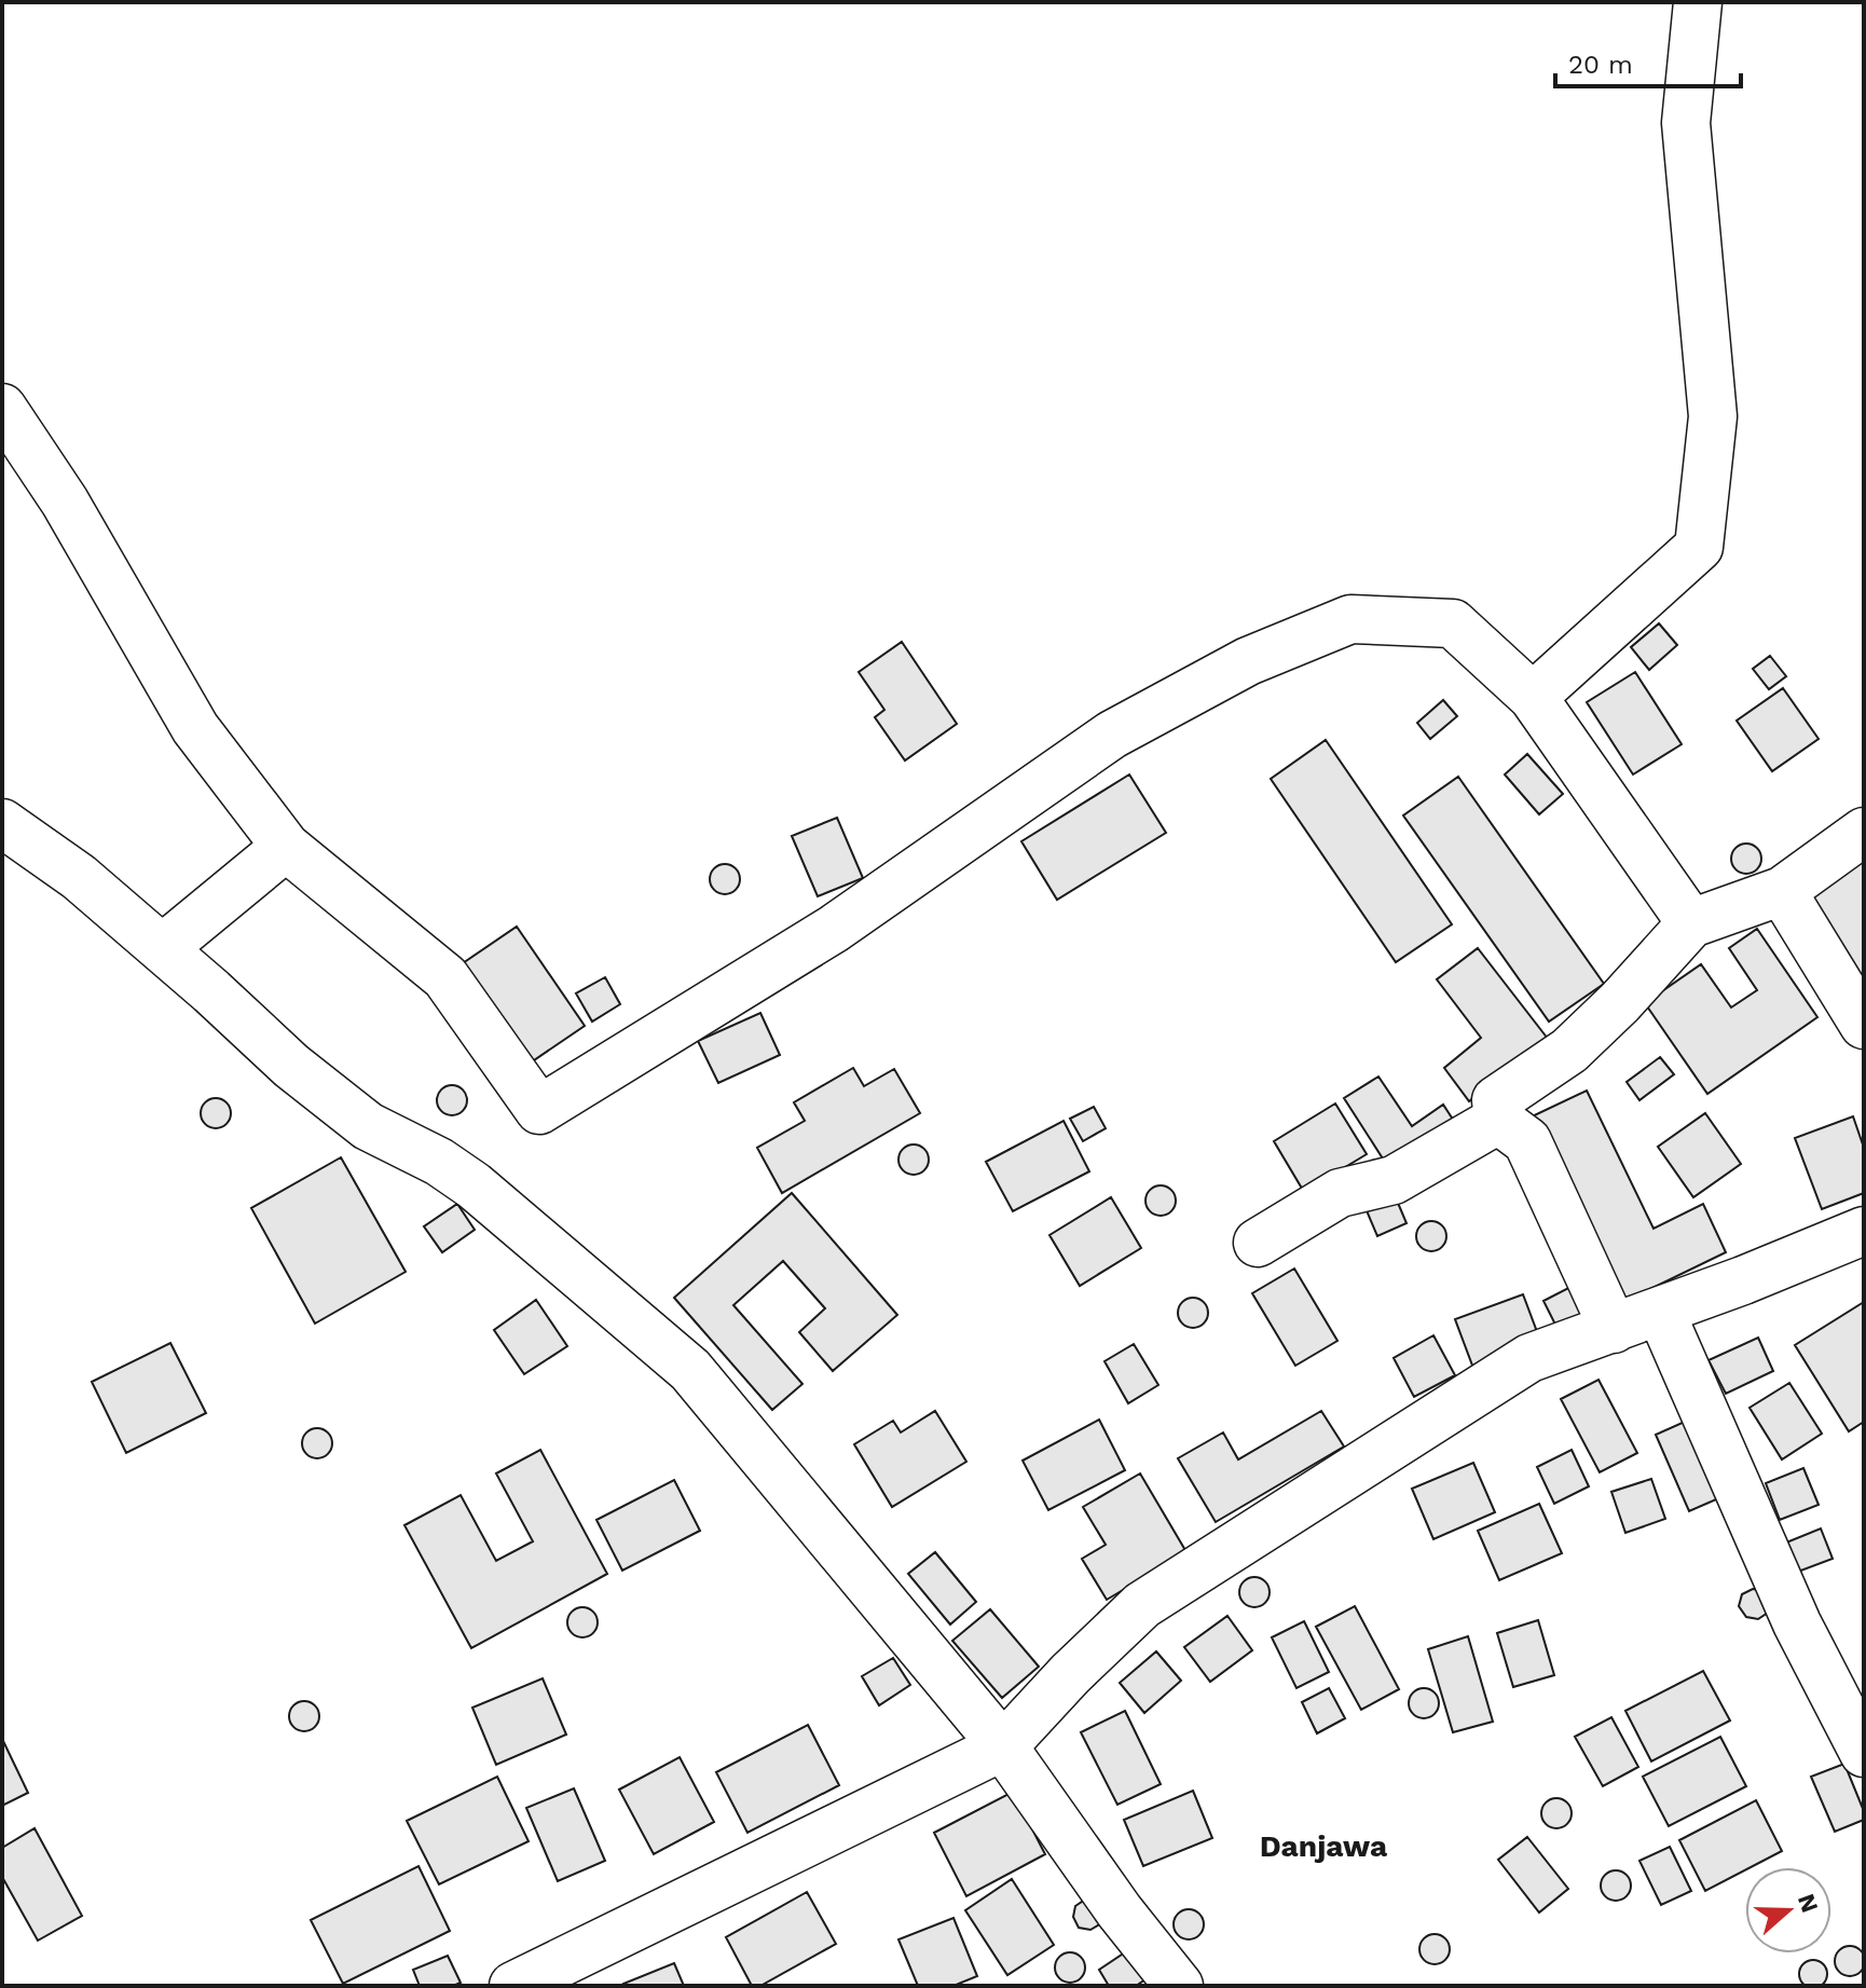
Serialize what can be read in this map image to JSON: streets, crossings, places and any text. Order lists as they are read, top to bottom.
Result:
{
  "districts": ["Danjawa"],
  "scale_bar": "20 m",
  "north": "right"
}
